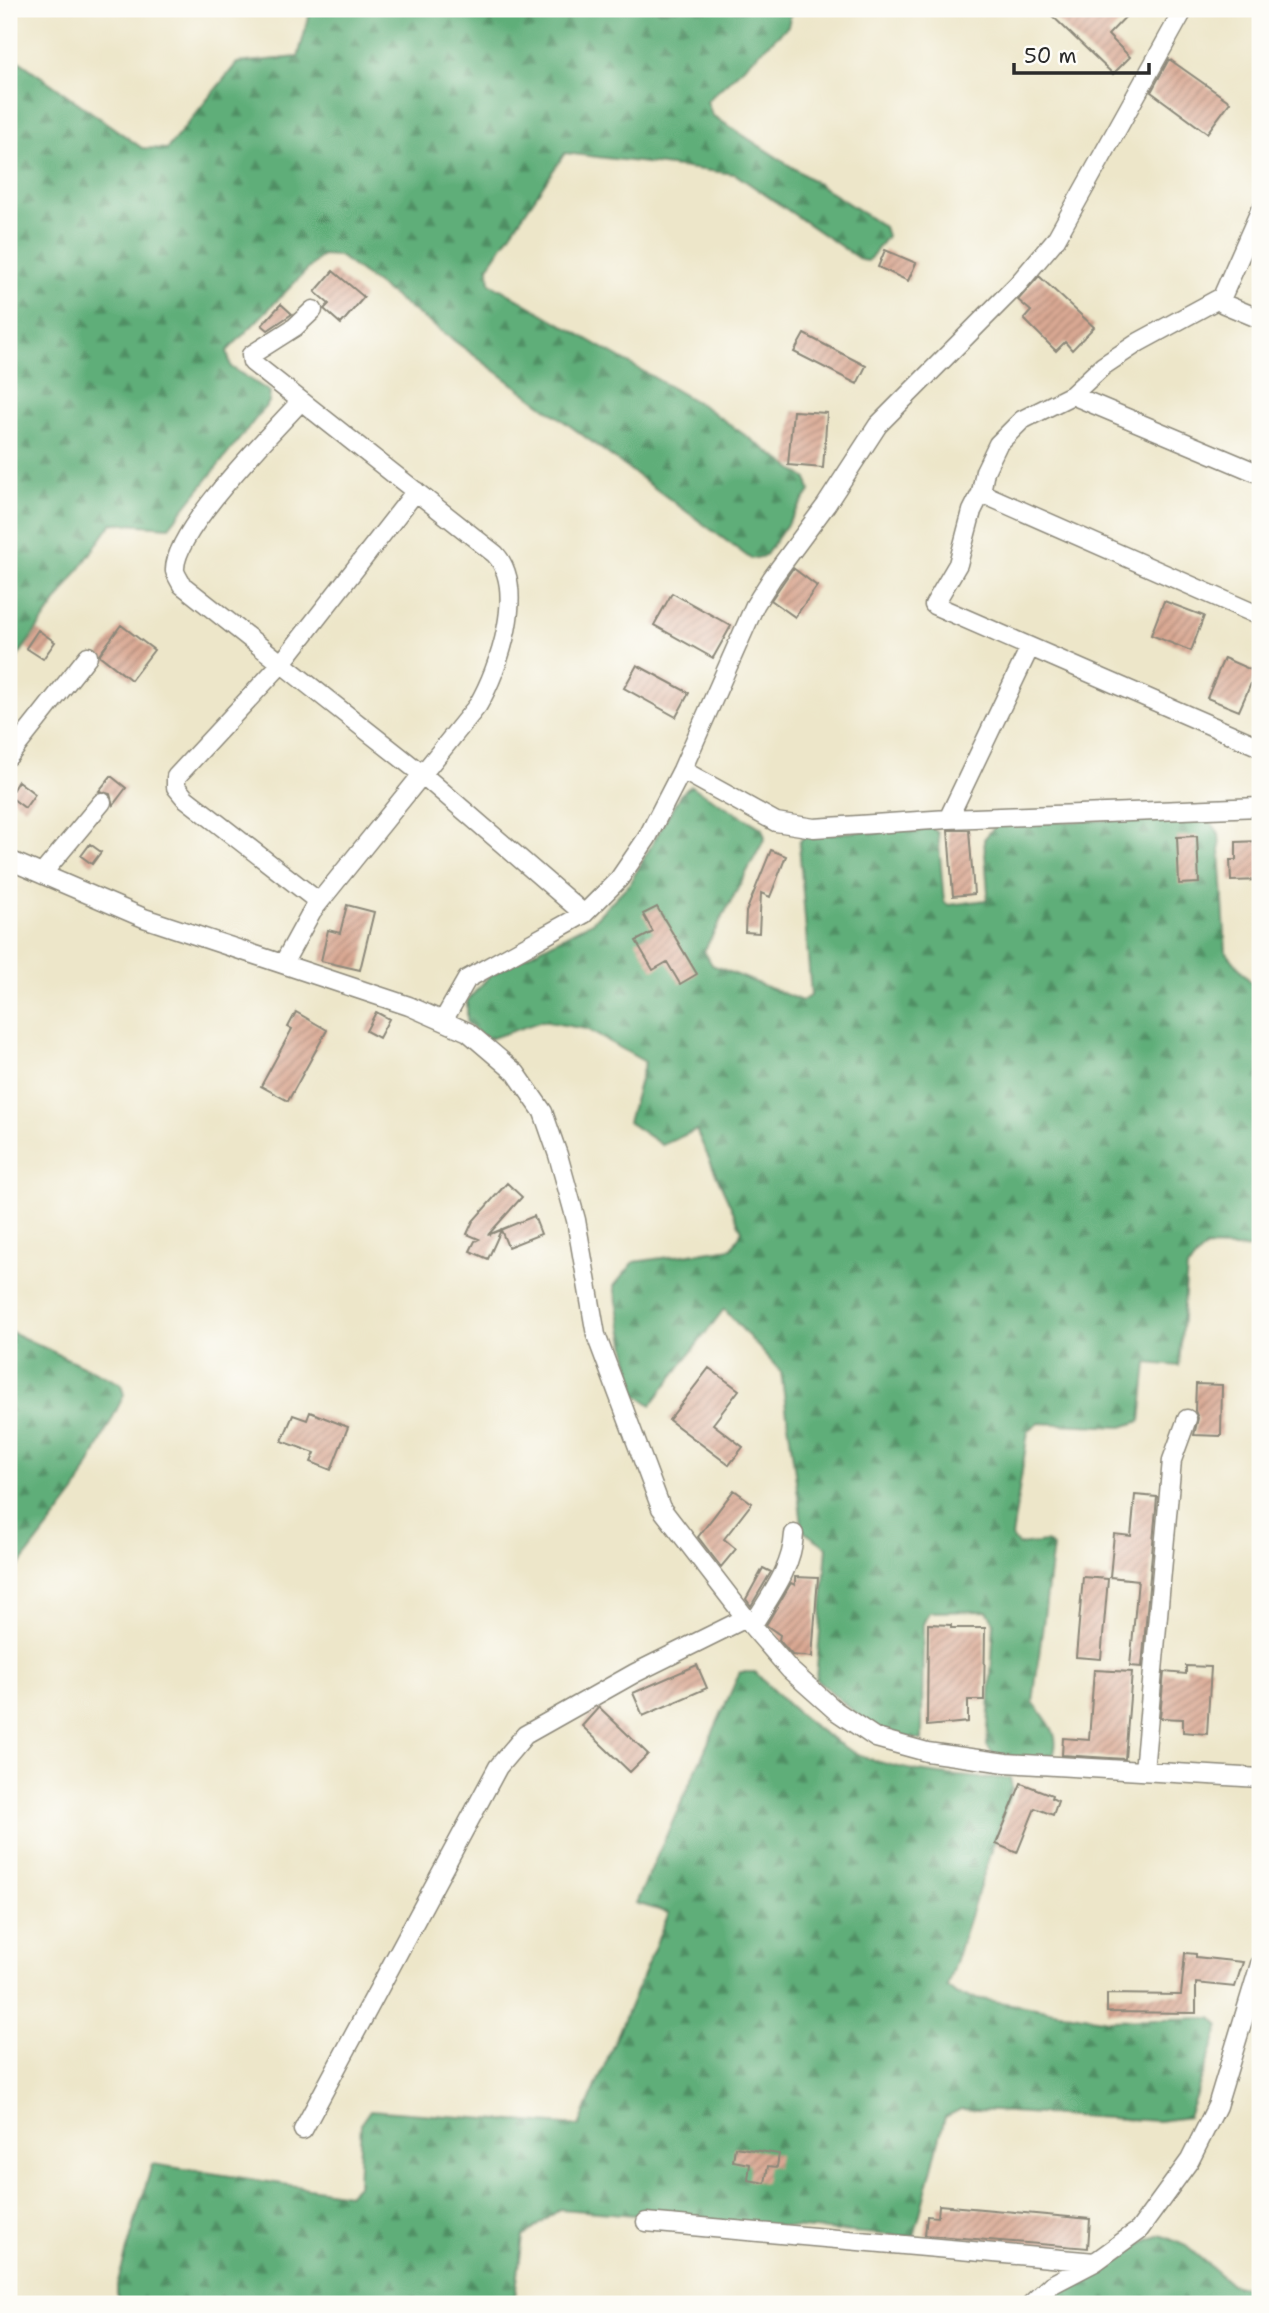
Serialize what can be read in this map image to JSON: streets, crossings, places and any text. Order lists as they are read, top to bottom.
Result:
{
  "scale_bar": "50 m"
}
